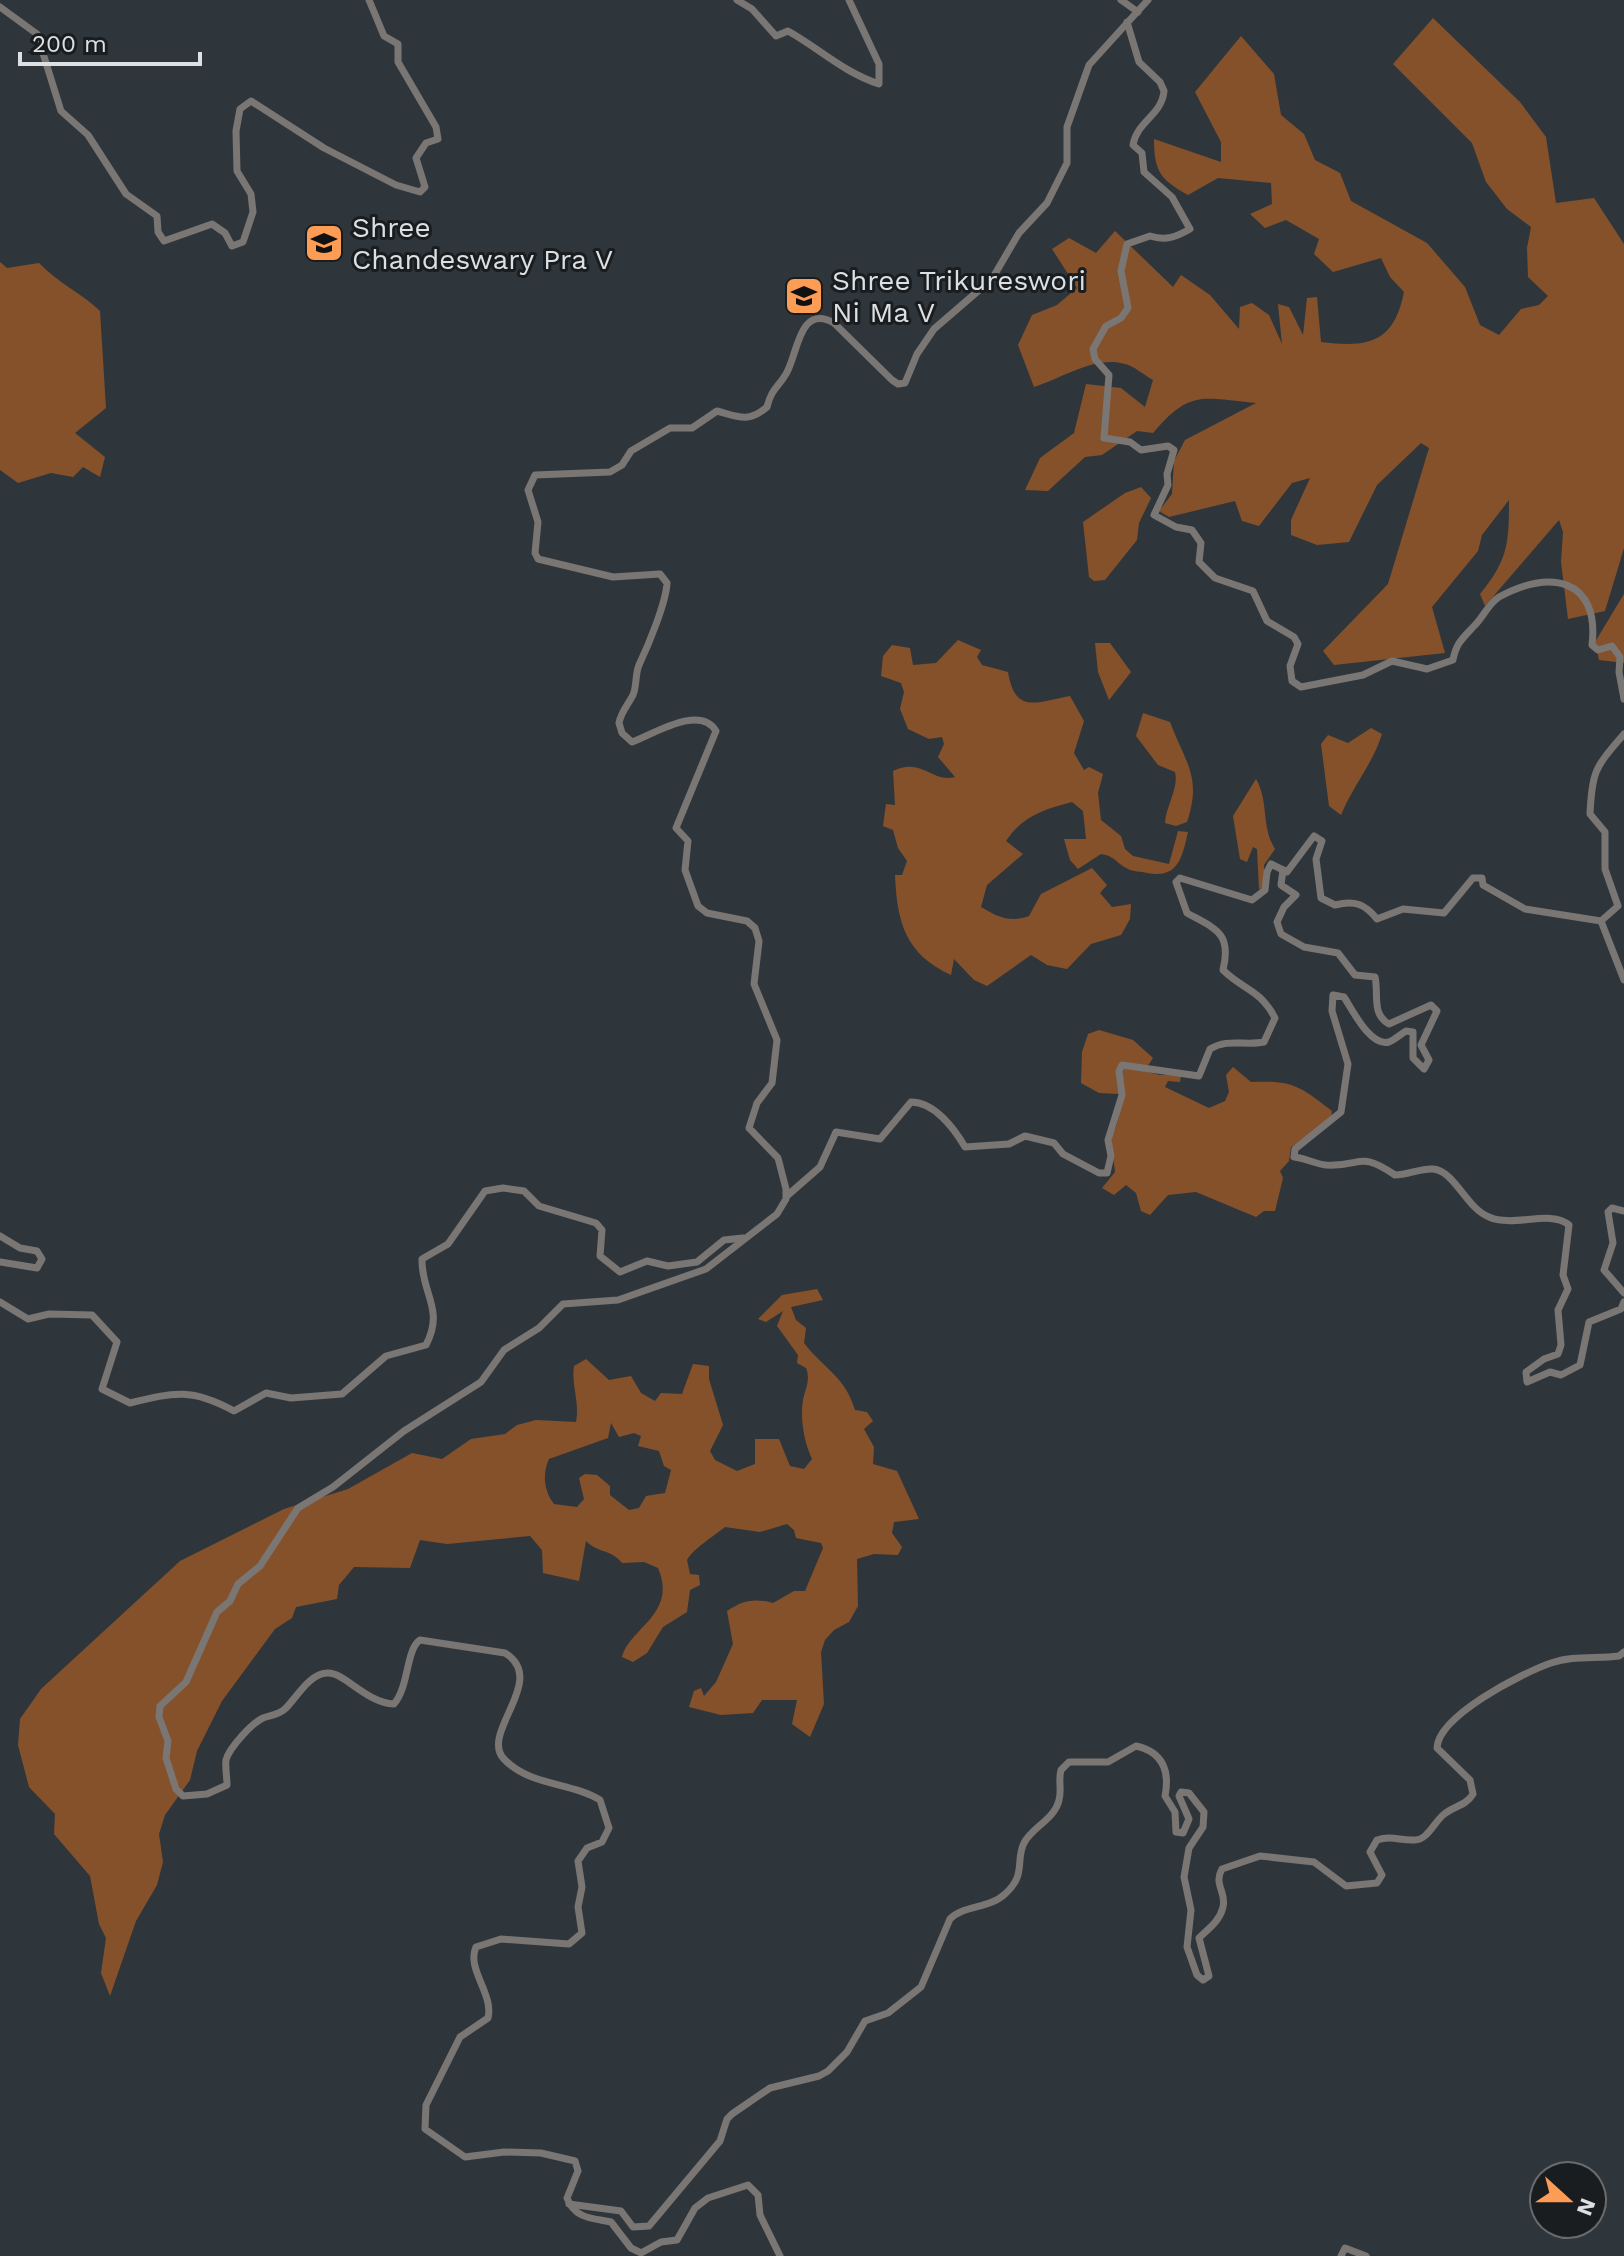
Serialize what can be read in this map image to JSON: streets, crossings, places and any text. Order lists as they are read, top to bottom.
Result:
{
  "places": {
    "school or university": ["Shree Chandeswary Pra V", "Shree Trikureswori Ni Ma V"]
  },
  "scale_bar": "200 m",
  "north": "right"
}
